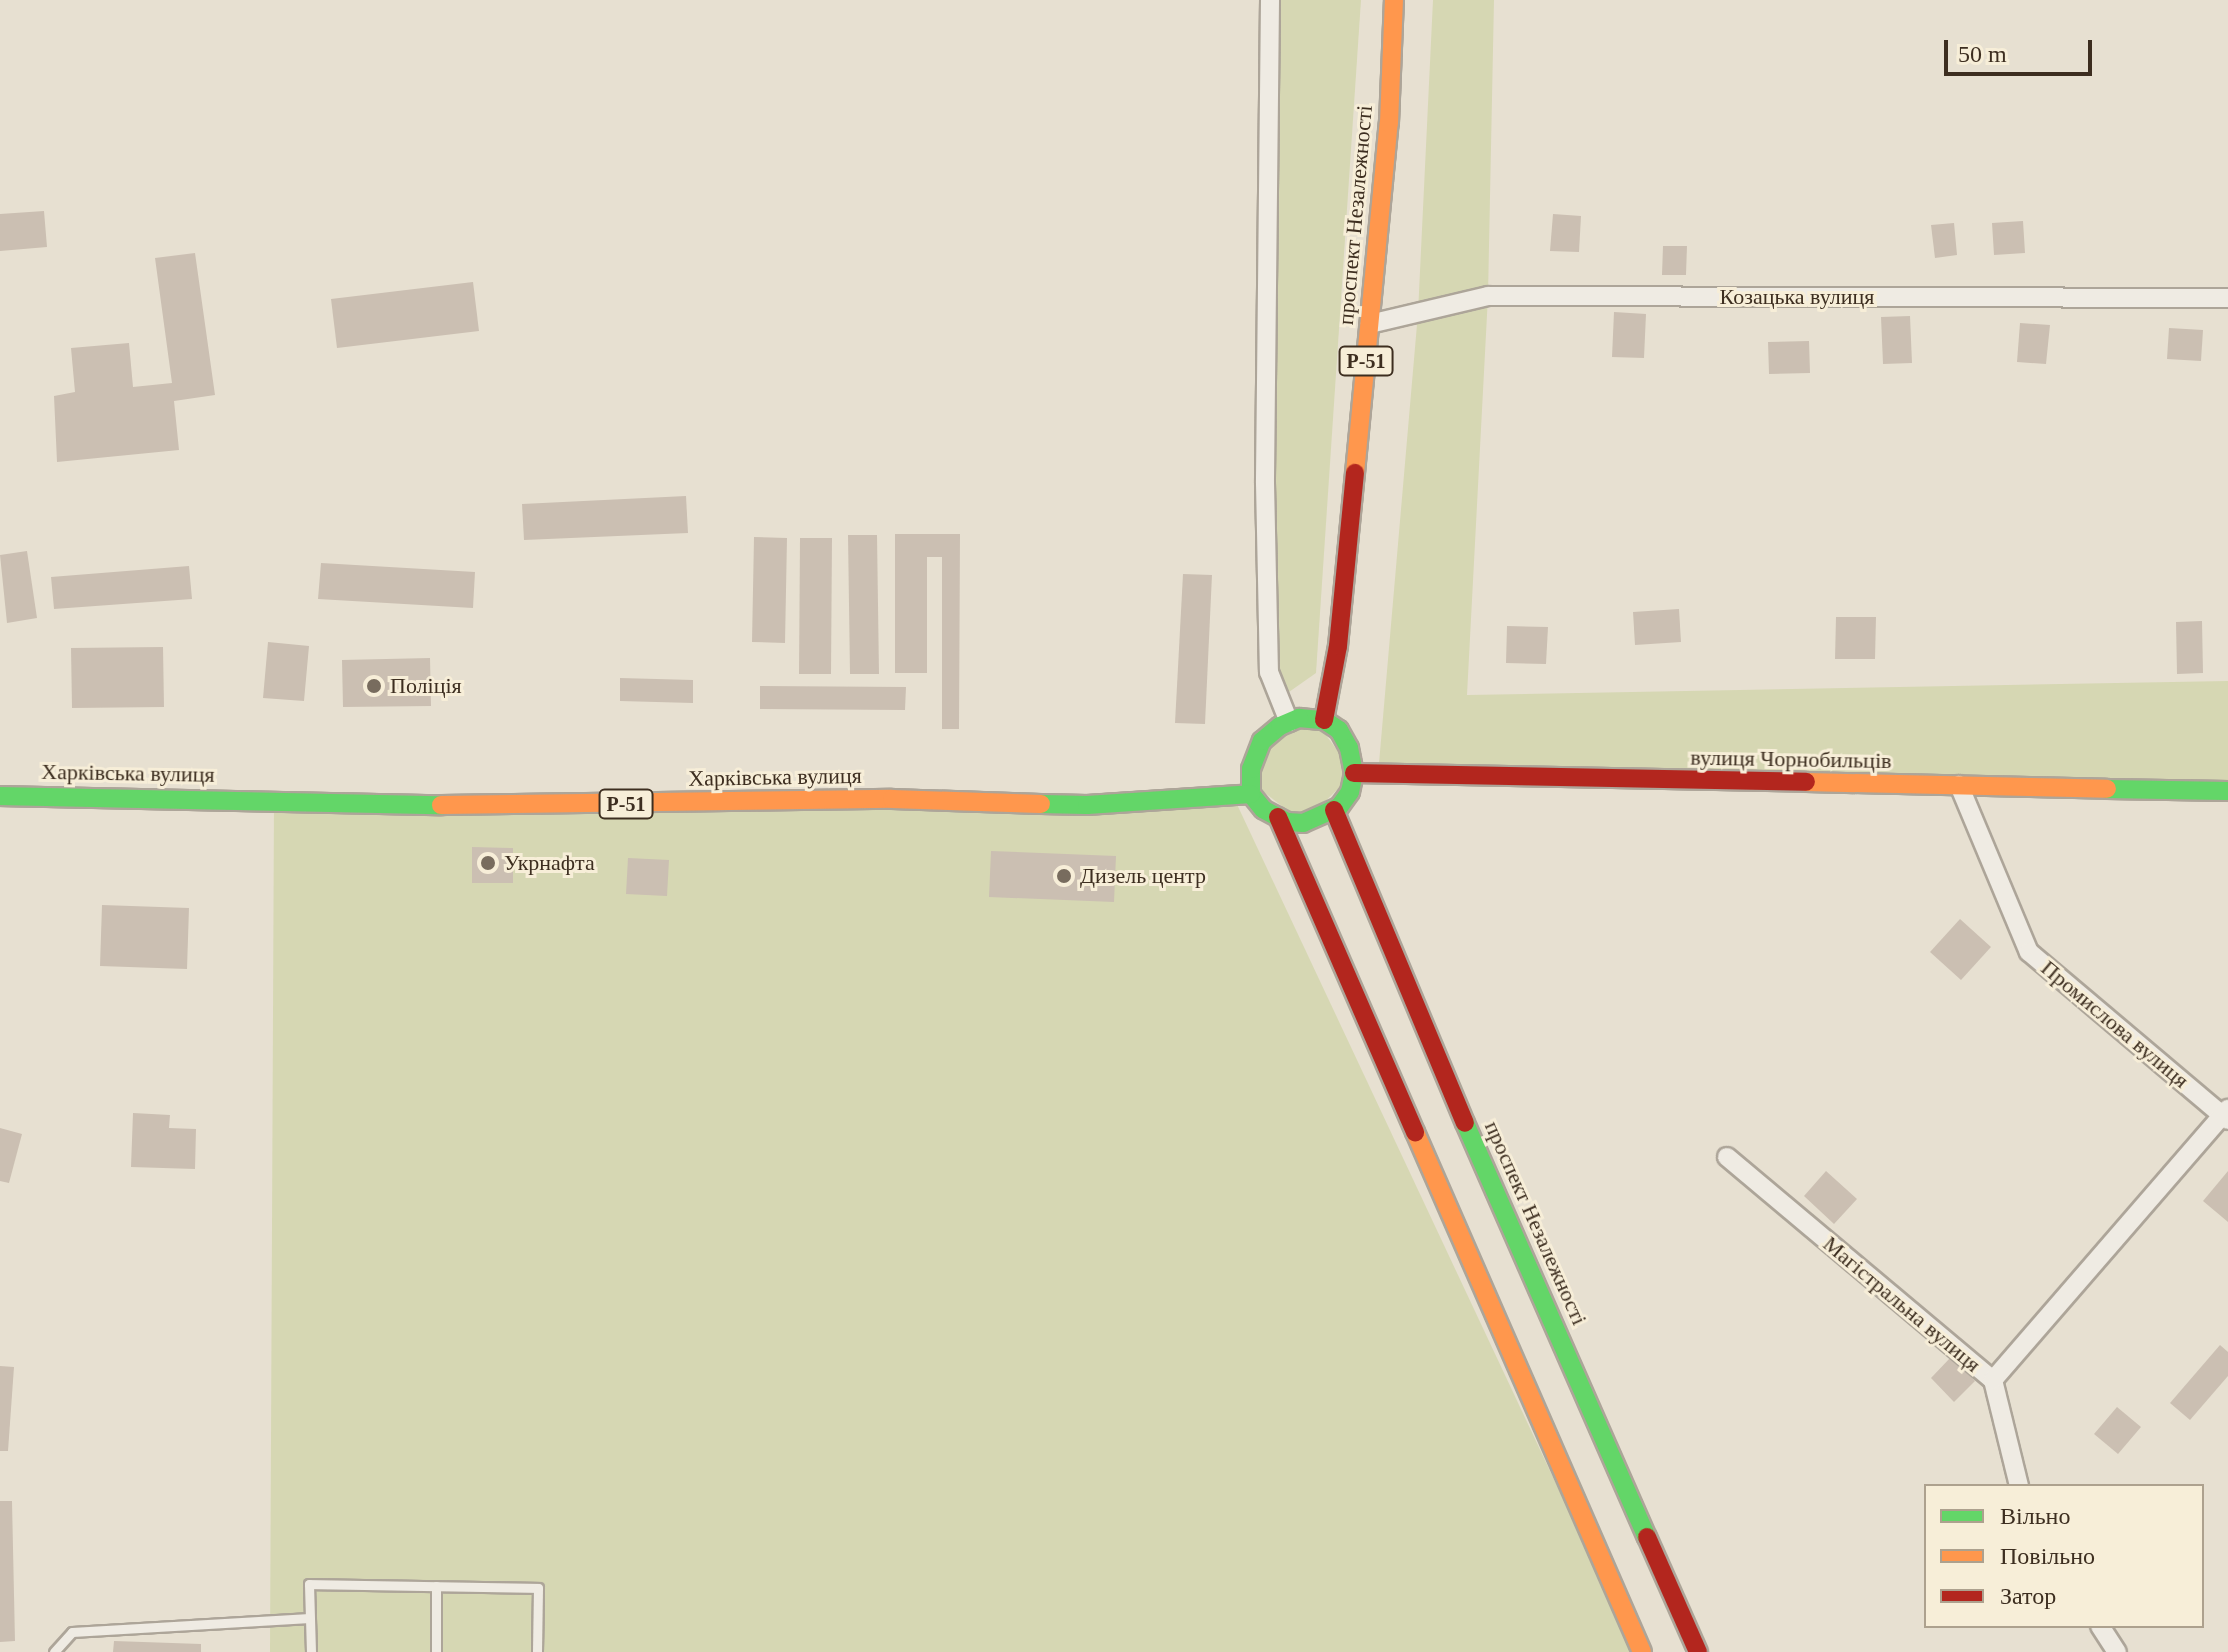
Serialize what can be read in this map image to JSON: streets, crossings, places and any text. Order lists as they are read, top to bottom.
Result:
{
  "streets": {
    "street": [
      "проспект Незалежності",
      "Козацька вулиця",
      "Р-51",
      "вулиця Чорнобильців",
      "Харківська вулиця",
      "Промислова вулиця",
      "Магістральна вулиця"
    ]
  },
  "crossings": [
    ["проспект Незалежності", "Козацька вулиця"],
    ["проспект Незалежності", "вулиця Чорнобильців"],
    ["проспект Незалежності", "Харківська вулиця"],
    ["вулиця Чорнобильців", "Харківська вулиця"],
    ["вулиця Чорнобильців", "Промислова вулиця"]
  ],
  "places": ["Поліція", "Укрнафта", "Дизель центр"],
  "legend": ["Вільно", "Повільно", "Затор"],
  "scale_bar": "50 m"
}
